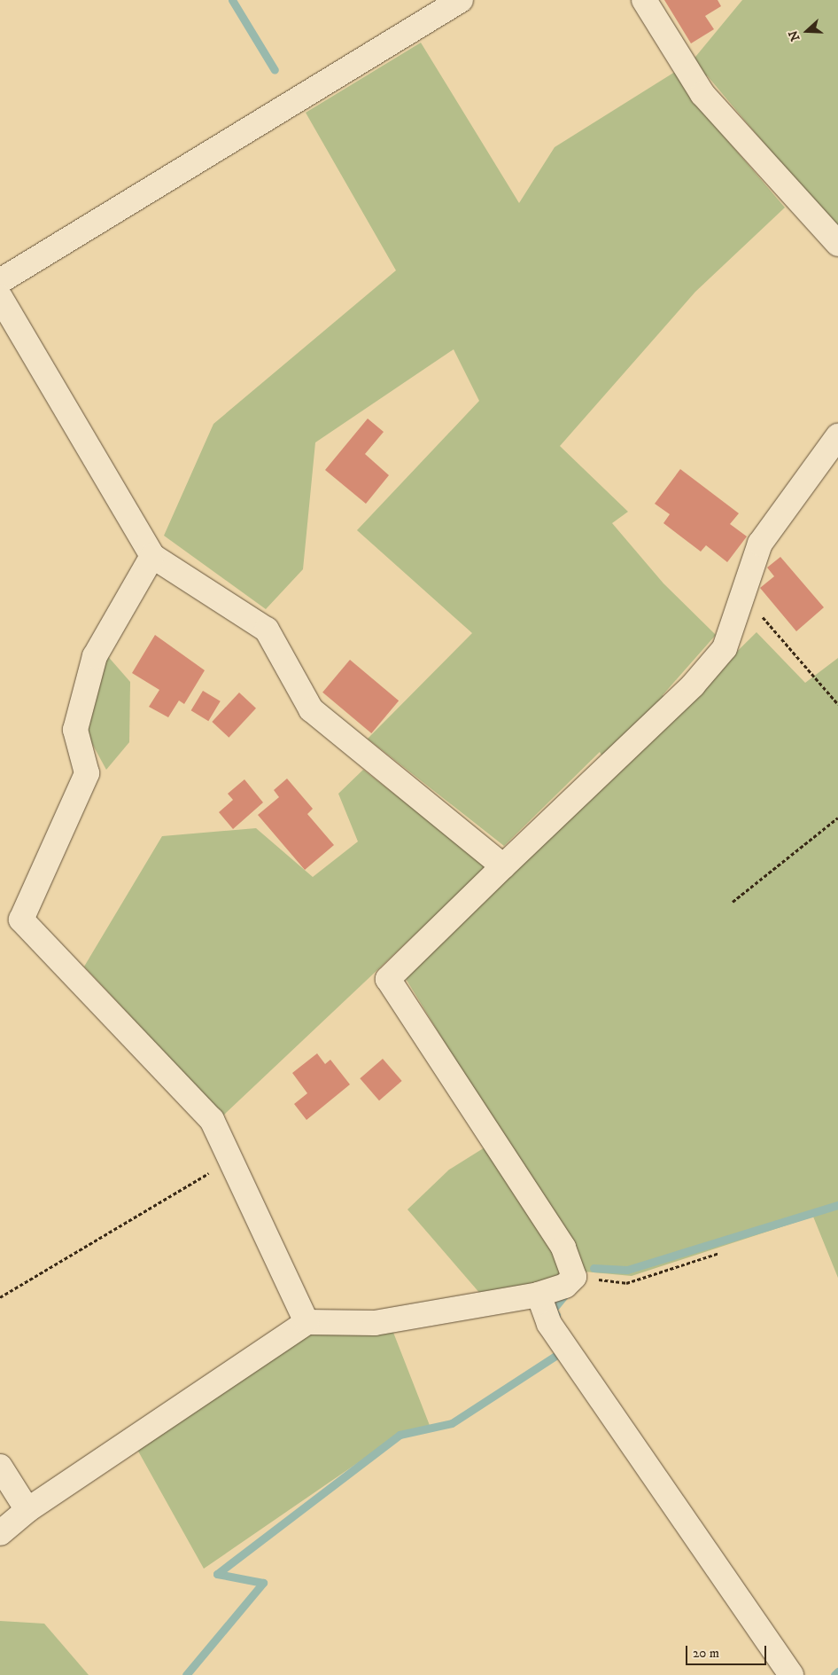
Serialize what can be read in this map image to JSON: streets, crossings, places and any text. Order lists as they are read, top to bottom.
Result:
{
  "scale_bar": "20 m",
  "north": "left"
}
